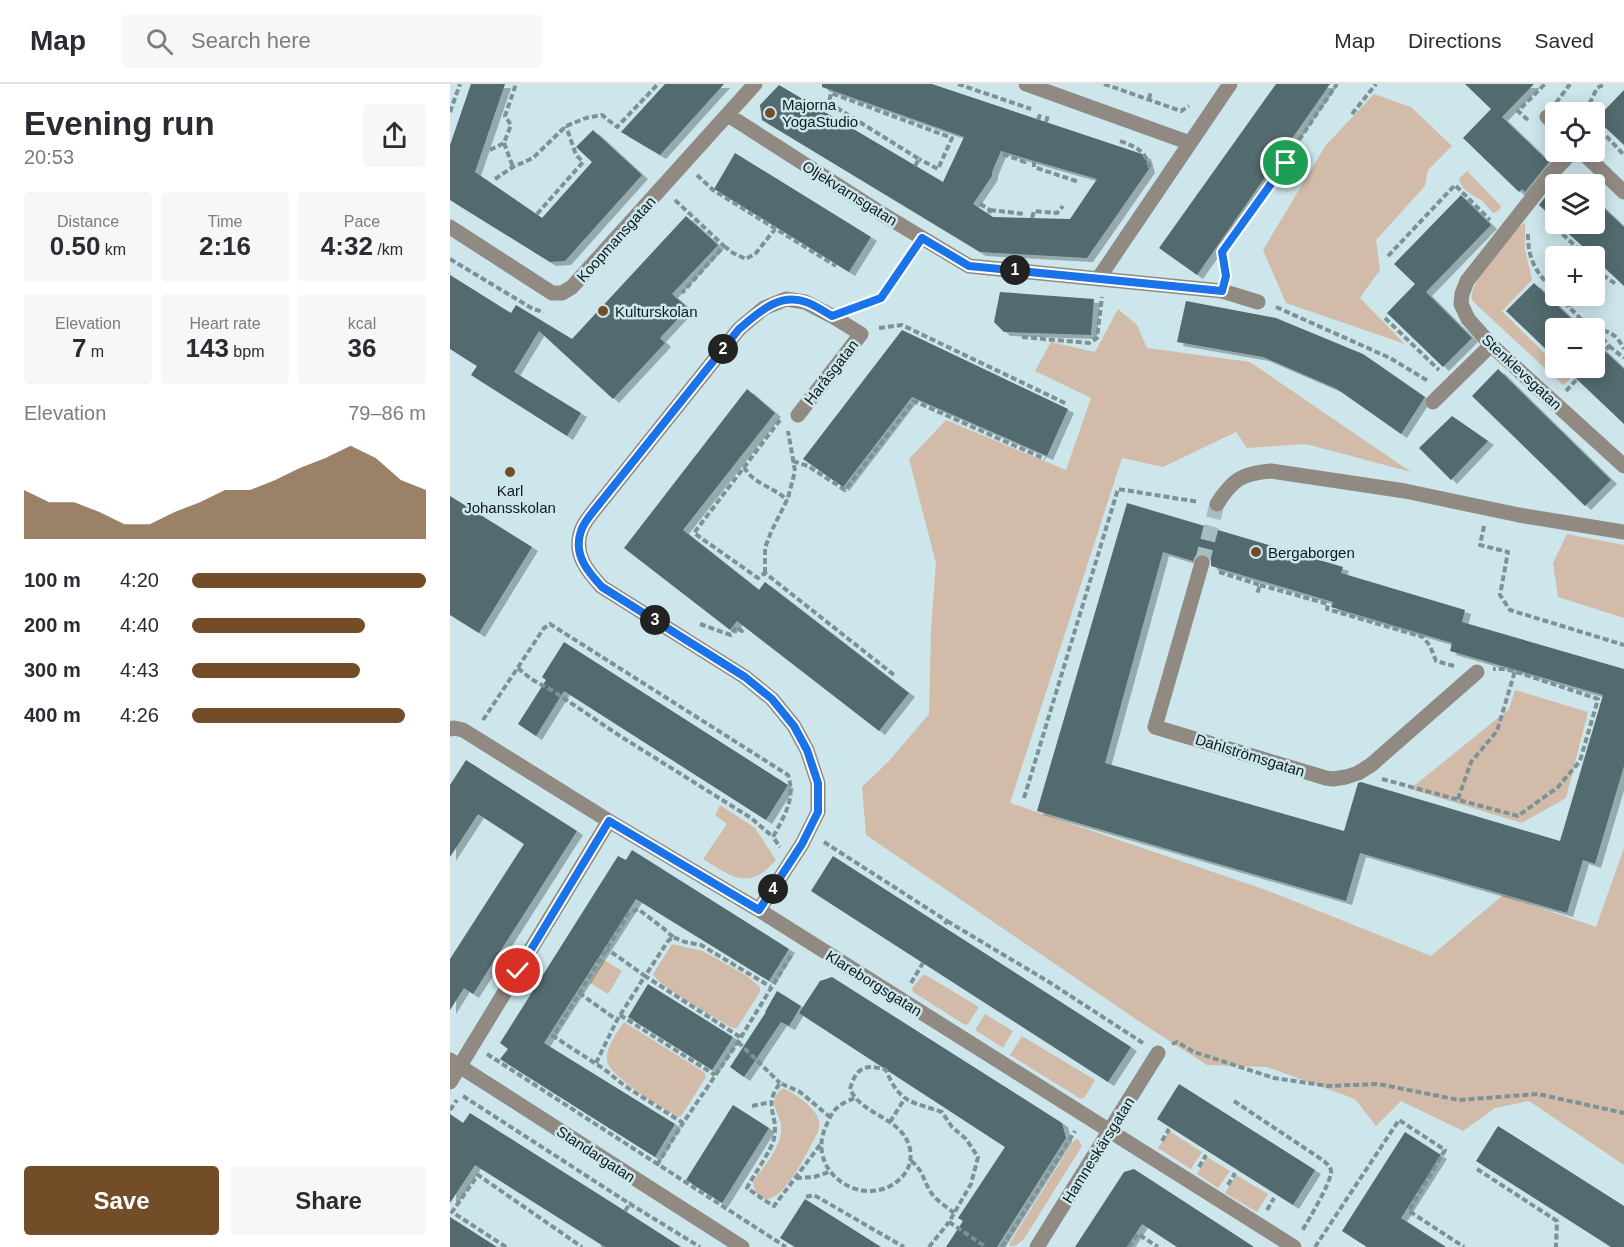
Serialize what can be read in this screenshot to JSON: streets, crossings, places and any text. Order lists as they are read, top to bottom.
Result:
{
  "streets": {
    "street": [
      "Oljekvarnsgatan",
      "Koopmansgatan",
      "Haråsgatan",
      "Stenklevsgatan",
      "Dahlströmsgatan",
      "Klareborgsgatan",
      "Hamneskärsgatan",
      "Standargatan"
    ]
  },
  "crossings": [
    ["Oljekvarnsgatan", "Koopmansgatan"],
    ["Haråsgatan", "Klareborgsgatan"],
    ["Klareborgsgatan", "Hamneskärsgatan"]
  ],
  "places": [
    "Majorna YogaStudio",
    "Kulturskolan",
    "Karl Johansskolan",
    "Bergaborgen"
  ],
  "page": {
    "header": "Map",
    "search": "Search here",
    "nav": ["Map", "Directions", "Saved"],
    "heading": ["Evening run", "20:53"],
    "map_buttons": ["+", "−"],
    "stats": [
      ["Distance", "0.50 km"],
      ["Time", "2:16"],
      ["Pace", "4:32 /km"],
      ["Elevation", "7 m"],
      ["Heart rate", "143 bpm"],
      ["kcal", "36"]
    ],
    "pins": [
      "1",
      "2",
      "3",
      "4"
    ],
    "chart": ["Elevation", "79–86 m"],
    "list": [
      {
        "name": "100 m",
        "note": "4:20"
      },
      {
        "name": "200 m",
        "note": "4:40"
      },
      {
        "name": "300 m",
        "note": "4:43"
      },
      {
        "name": "400 m",
        "note": "4:26"
      }
    ],
    "buttons": ["Save", "Share"]
  }
}
